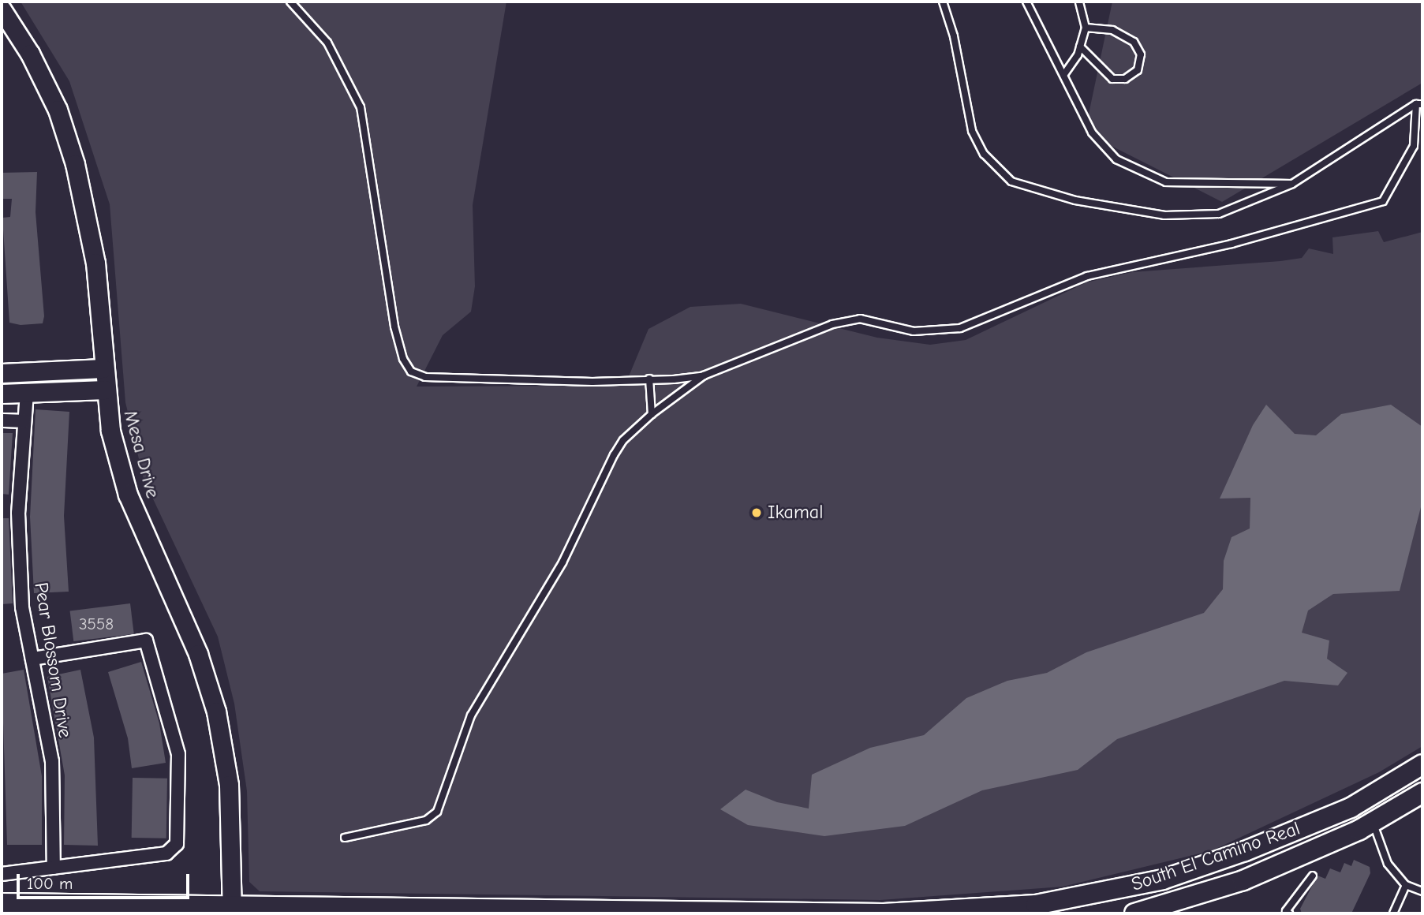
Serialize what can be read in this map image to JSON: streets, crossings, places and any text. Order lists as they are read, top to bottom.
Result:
{
  "streets": {
    "main road": ["Mesa Drive", "South El Camino Real"],
    "street": ["Pear Blossom Drive"]
  },
  "crossings": [
    ["Mesa Drive", "South El Camino Real"]
  ],
  "places": ["Ikamal"],
  "house_numbers": ["3558"],
  "scale_bar": "100 m"
}
